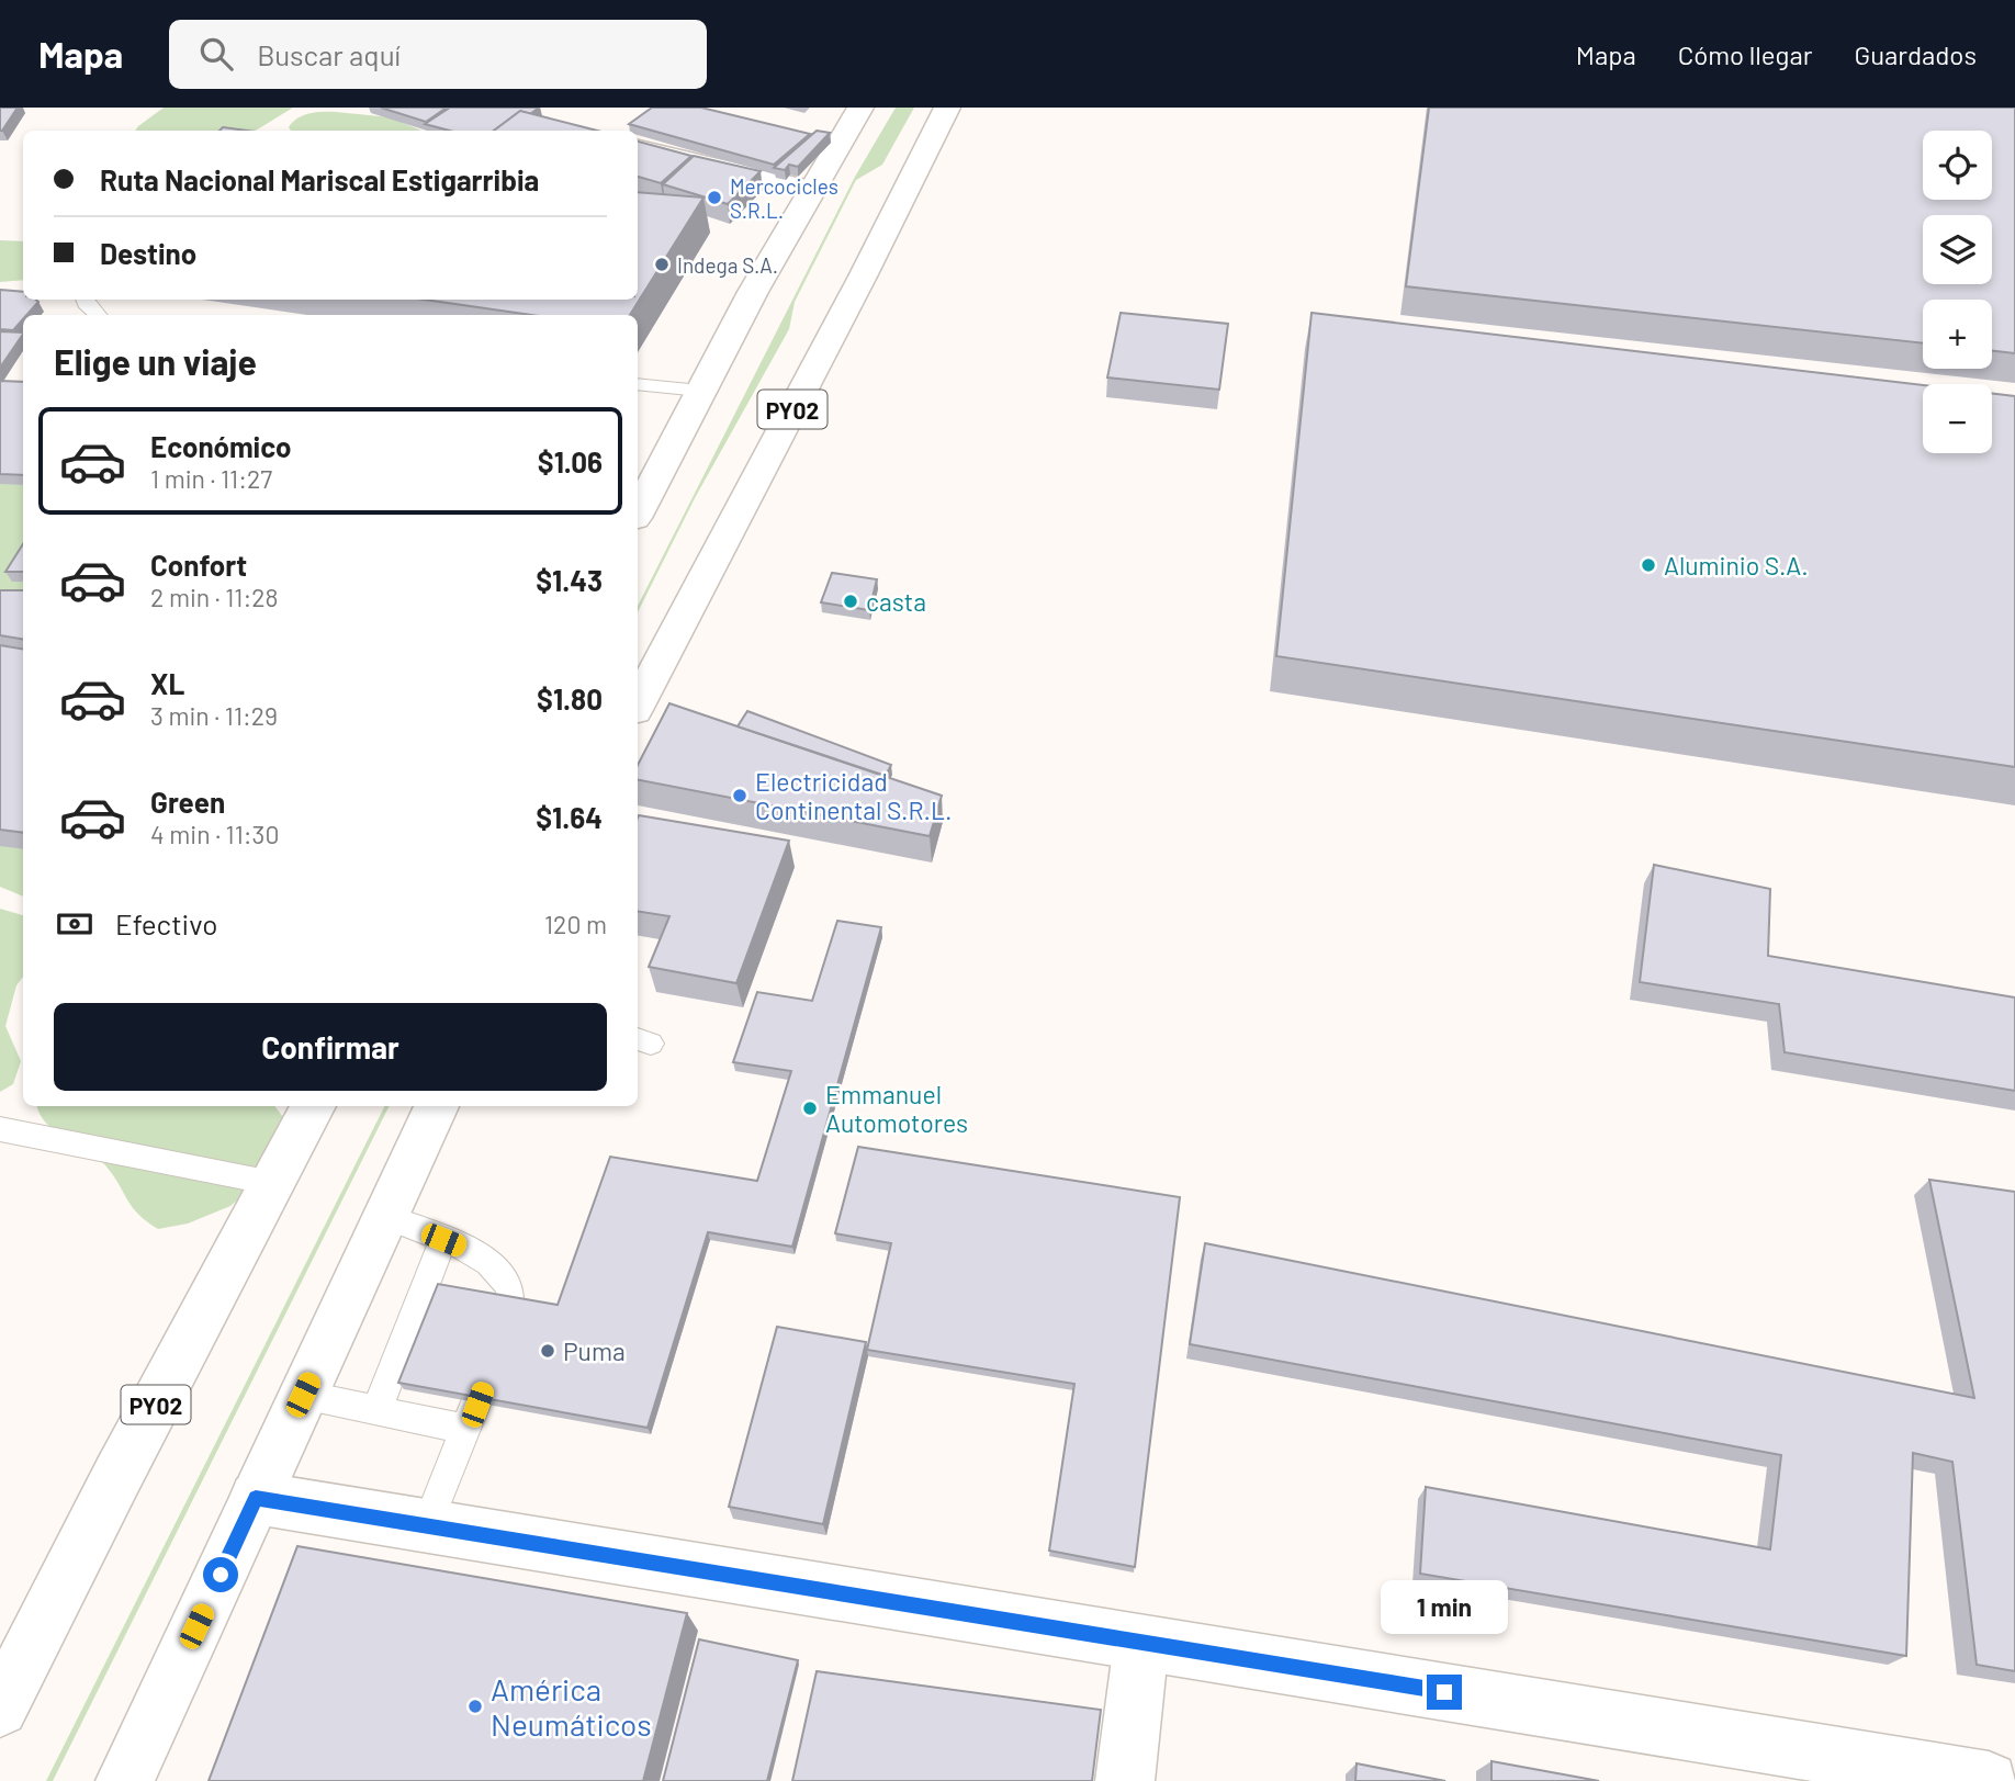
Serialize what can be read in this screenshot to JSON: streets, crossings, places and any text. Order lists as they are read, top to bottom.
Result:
{
  "streets": {
    "main road": ["PY02"]
  },
  "places": [
    "Mercocicles S.R.L.",
    "Indega S.A.",
    "Aluminio S.A.",
    "casta",
    "Electricidad Continental S.R.L.",
    "Emmanuel Automotores",
    "Puma",
    "América Neumáticos"
  ],
  "page": {
    "header": "Mapa",
    "search": "Buscar aquí",
    "nav": ["Mapa", "Cómo llegar", "Guardados"],
    "map_buttons": ["+", "−"],
    "banner": ["Ruta Nacional Mariscal Estigarribia", "Destino"],
    "heading": "Elige un viaje",
    "list": [
      {
        "name": "Económico",
        "note": "1 min · 11:27",
        "value": "$1.06"
      },
      {
        "name": "Confort",
        "note": "2 min · 11:28",
        "value": "$1.43"
      },
      {
        "name": "XL",
        "note": "3 min · 11:29",
        "value": "$1.80"
      },
      {
        "name": "Green",
        "note": "4 min · 11:30",
        "value": "$1.64"
      }
    ],
    "pay": ["Efectivo", "120 m"],
    "buttons": "Confirmar",
    "bubble": "1 min"
  }
}
